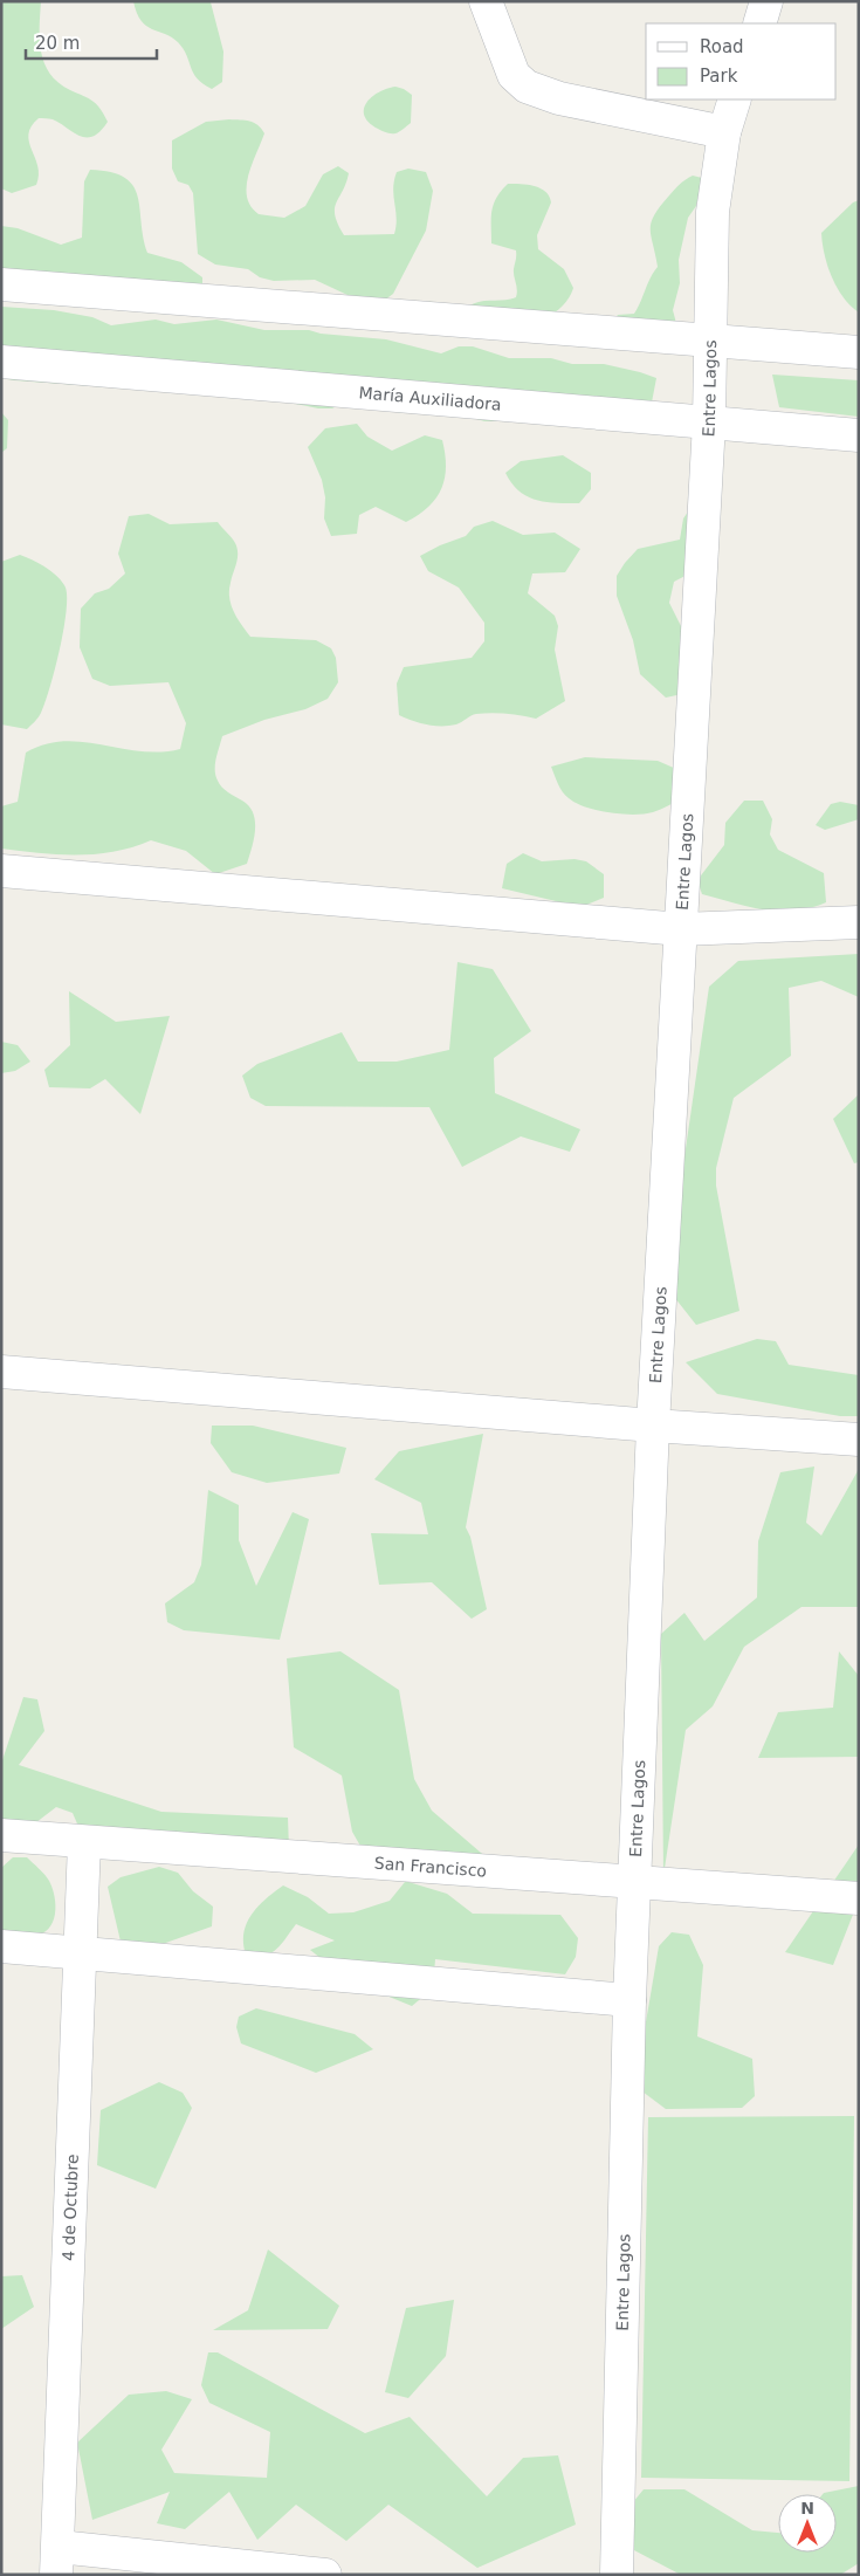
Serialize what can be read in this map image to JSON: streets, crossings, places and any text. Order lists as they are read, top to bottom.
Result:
{
  "streets": {
    "street": [
      "Entre Lagos",
      "María Auxiliadora",
      "San Francisco",
      "4 de Octubre"
    ]
  },
  "crossings": [
    ["Entre Lagos", "María Auxiliadora"],
    ["Entre Lagos", "San Francisco"],
    ["San Francisco", "4 de Octubre"]
  ],
  "legend": ["Road", "Park"],
  "scale_bar": "20 m",
  "north": "top"
}
